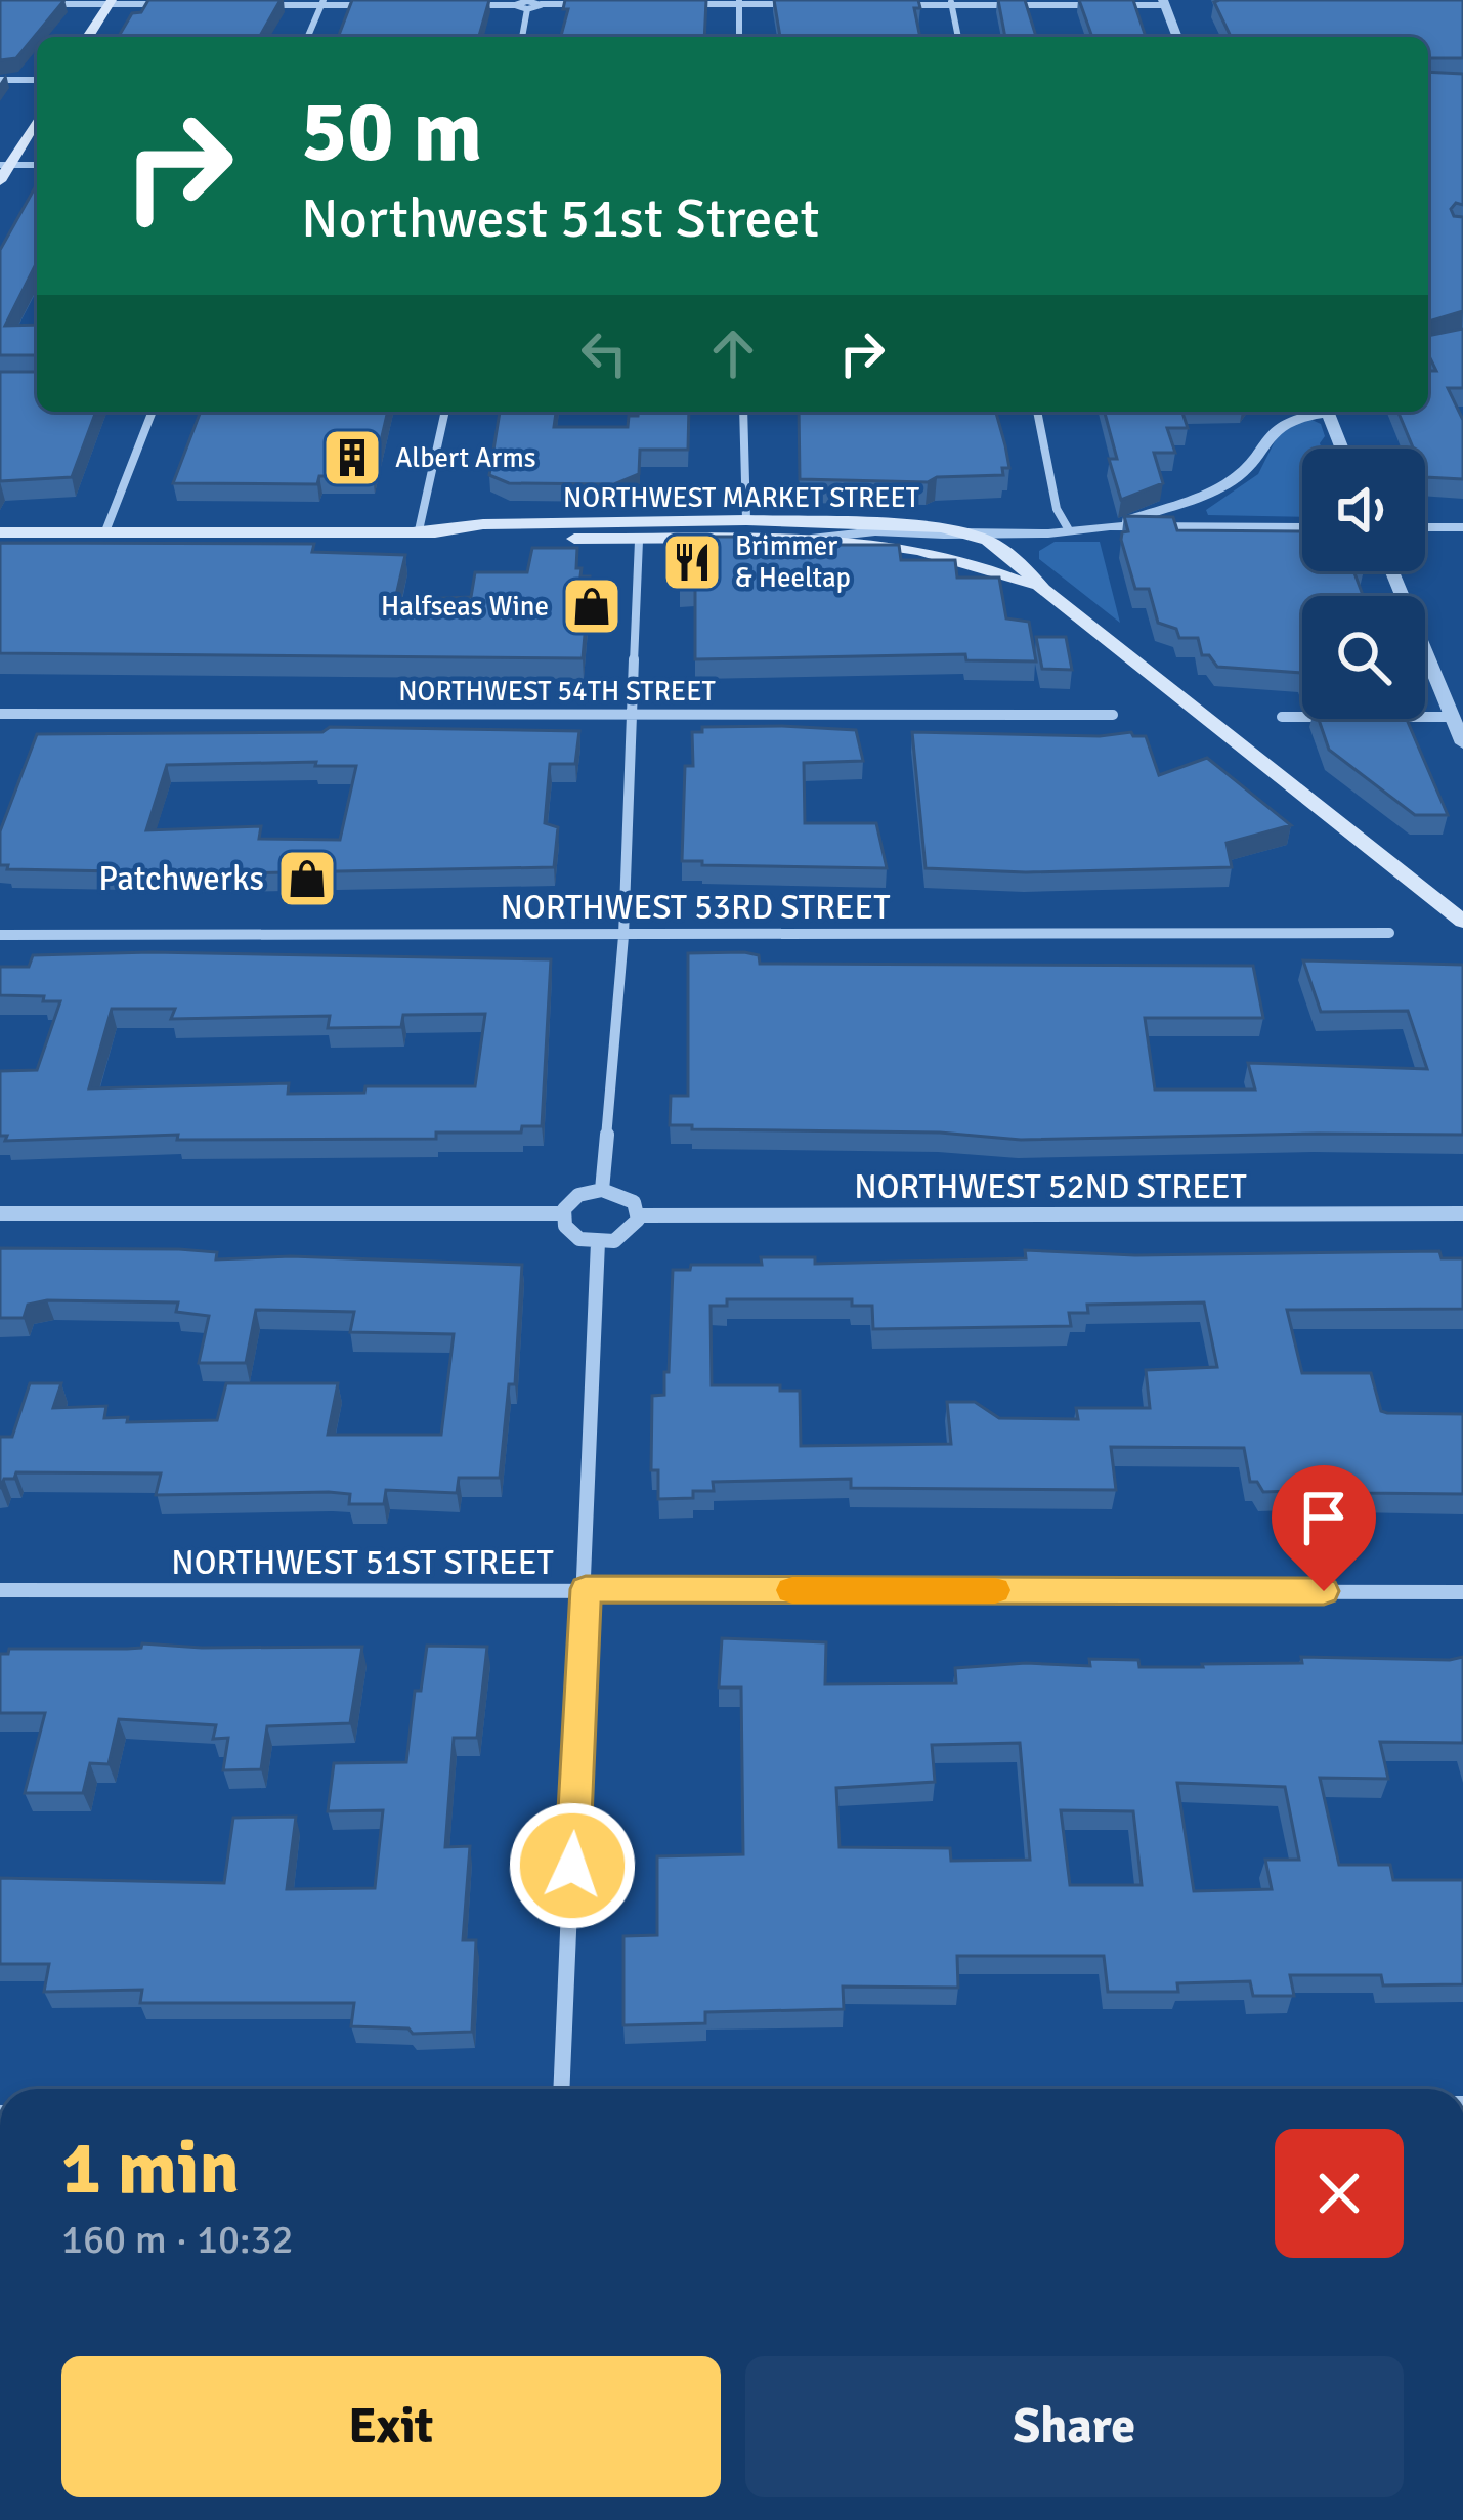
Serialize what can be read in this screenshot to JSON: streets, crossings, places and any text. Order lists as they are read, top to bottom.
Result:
{
  "streets": {
    "main road": ["NORTHWEST MARKET STREET"],
    "street": [
      "NORTHWEST 54TH STREET",
      "NORTHWEST 53RD STREET",
      "NORTHWEST 52ND STREET",
      "NORTHWEST 51ST STREET"
    ]
  },
  "places": {
    "building": ["Albert Arms"],
    "restaurant": ["Brimmer & Heeltap"],
    "shop": ["Halfseas Wine", "Patchwerks"]
  },
  "page": {
    "turn": ["50 m", "Northwest 51st Street"],
    "heading": ["1 min", "160 m · 10:32"],
    "buttons": ["Exit", "Share"]
  }
}
